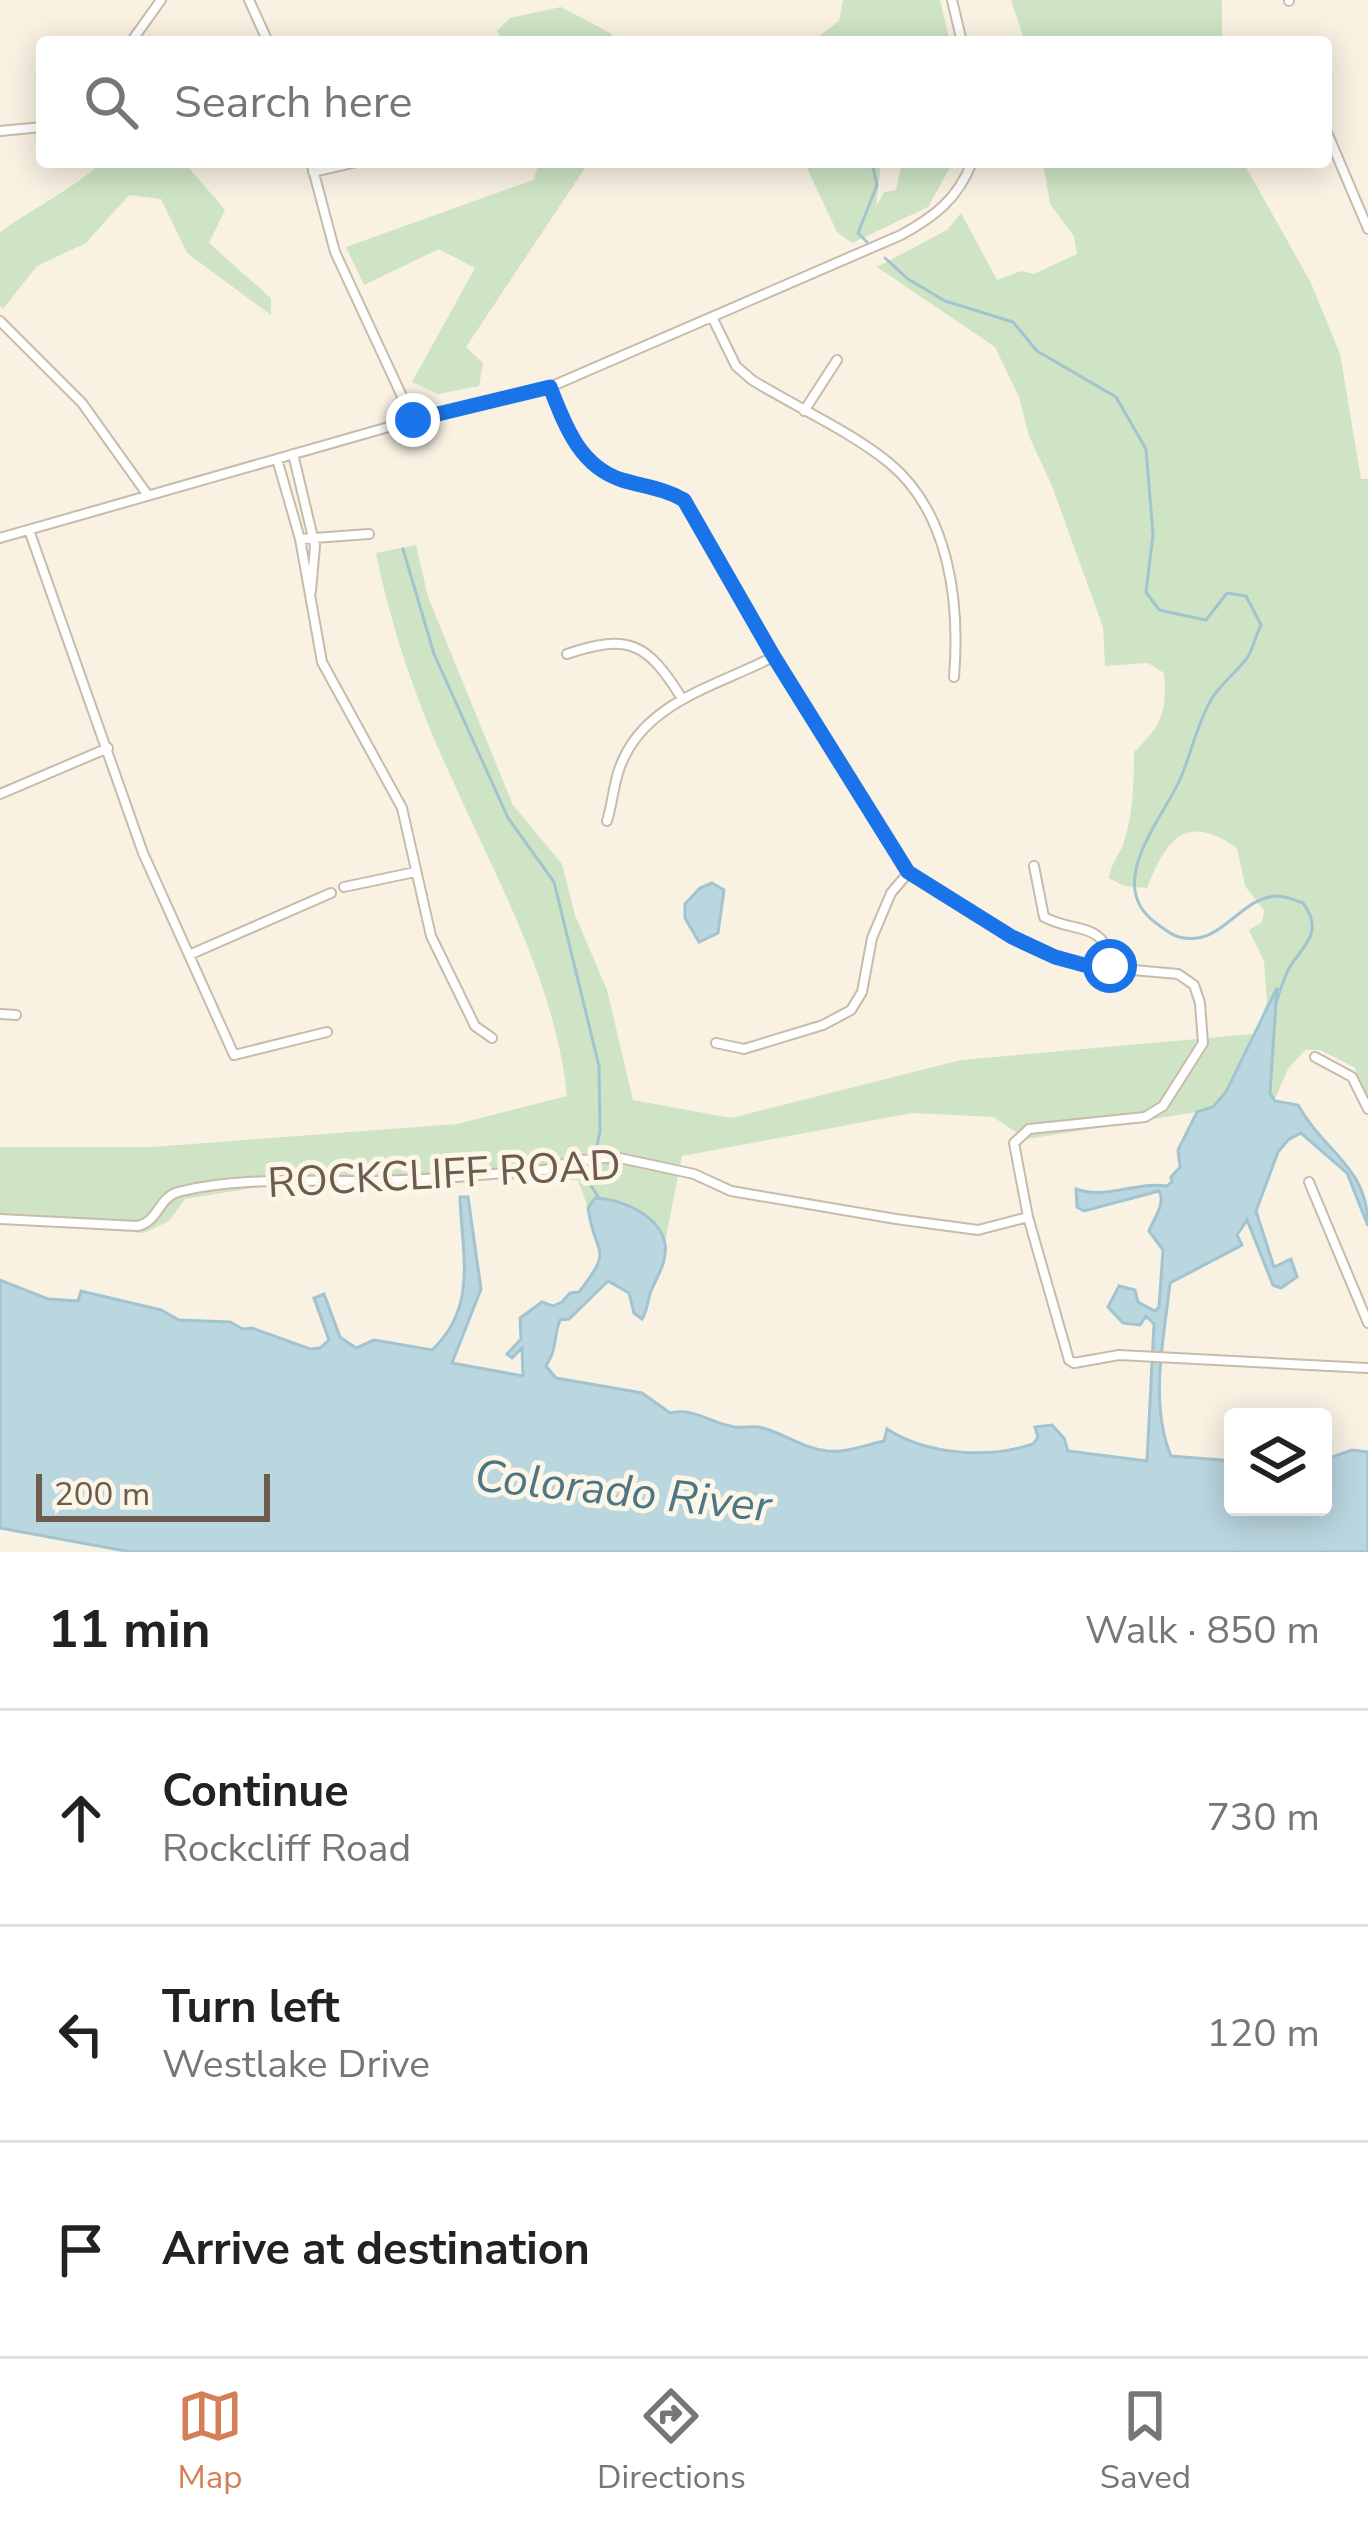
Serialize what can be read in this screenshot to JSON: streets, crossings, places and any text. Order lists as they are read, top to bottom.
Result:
{
  "streets": {
    "street": ["ROCKCLIFF ROAD"]
  },
  "water": ["Colorado River"],
  "scale_bar": "200 m",
  "page": {
    "search": "Search here",
    "scale": "200 m",
    "heading": ["11 min", "Walk · 850 m"],
    "list": [
      ["Continue", "Rockcliff Road", "730 m"],
      ["Turn left", "Westlake Drive", "120 m"],
      "Arrive at destination"
    ],
    "nav": ["Map", "Directions", "Saved"]
  }
}
